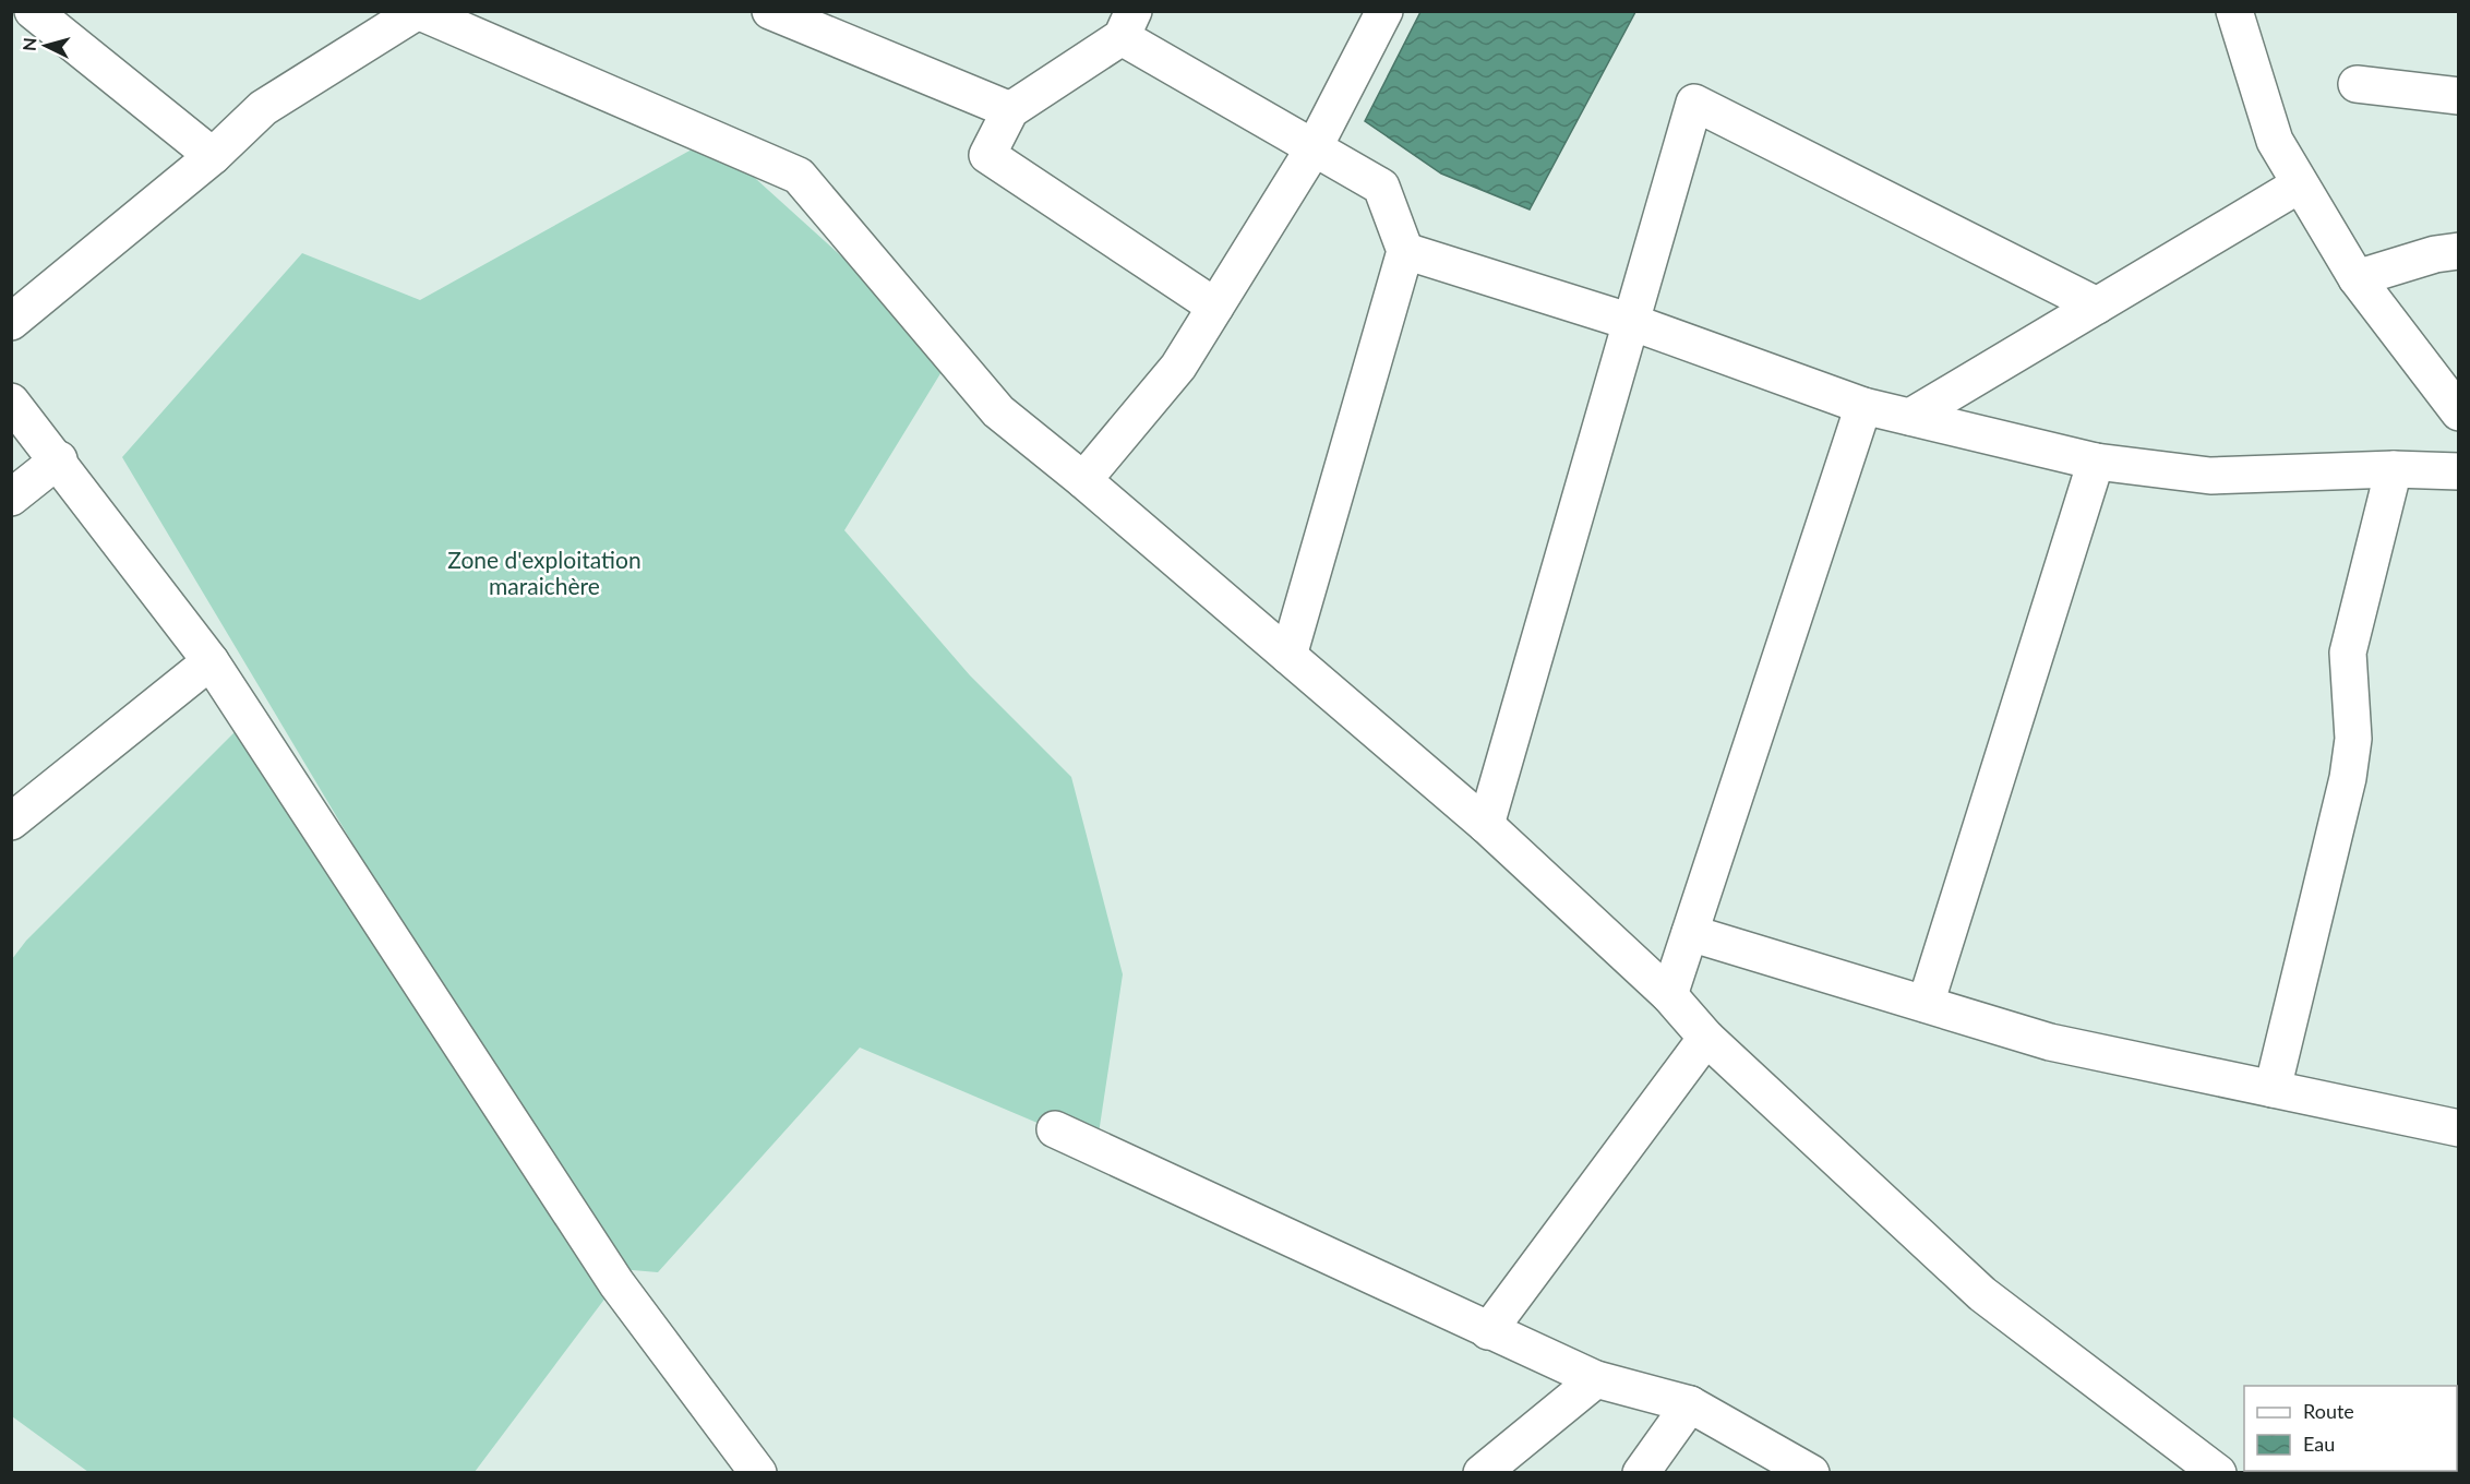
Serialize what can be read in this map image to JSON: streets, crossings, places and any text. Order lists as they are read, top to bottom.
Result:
{
  "parks": ["Zone d'exploitation maraichère"],
  "legend": ["Route", "Eau"],
  "north": "left"
}
